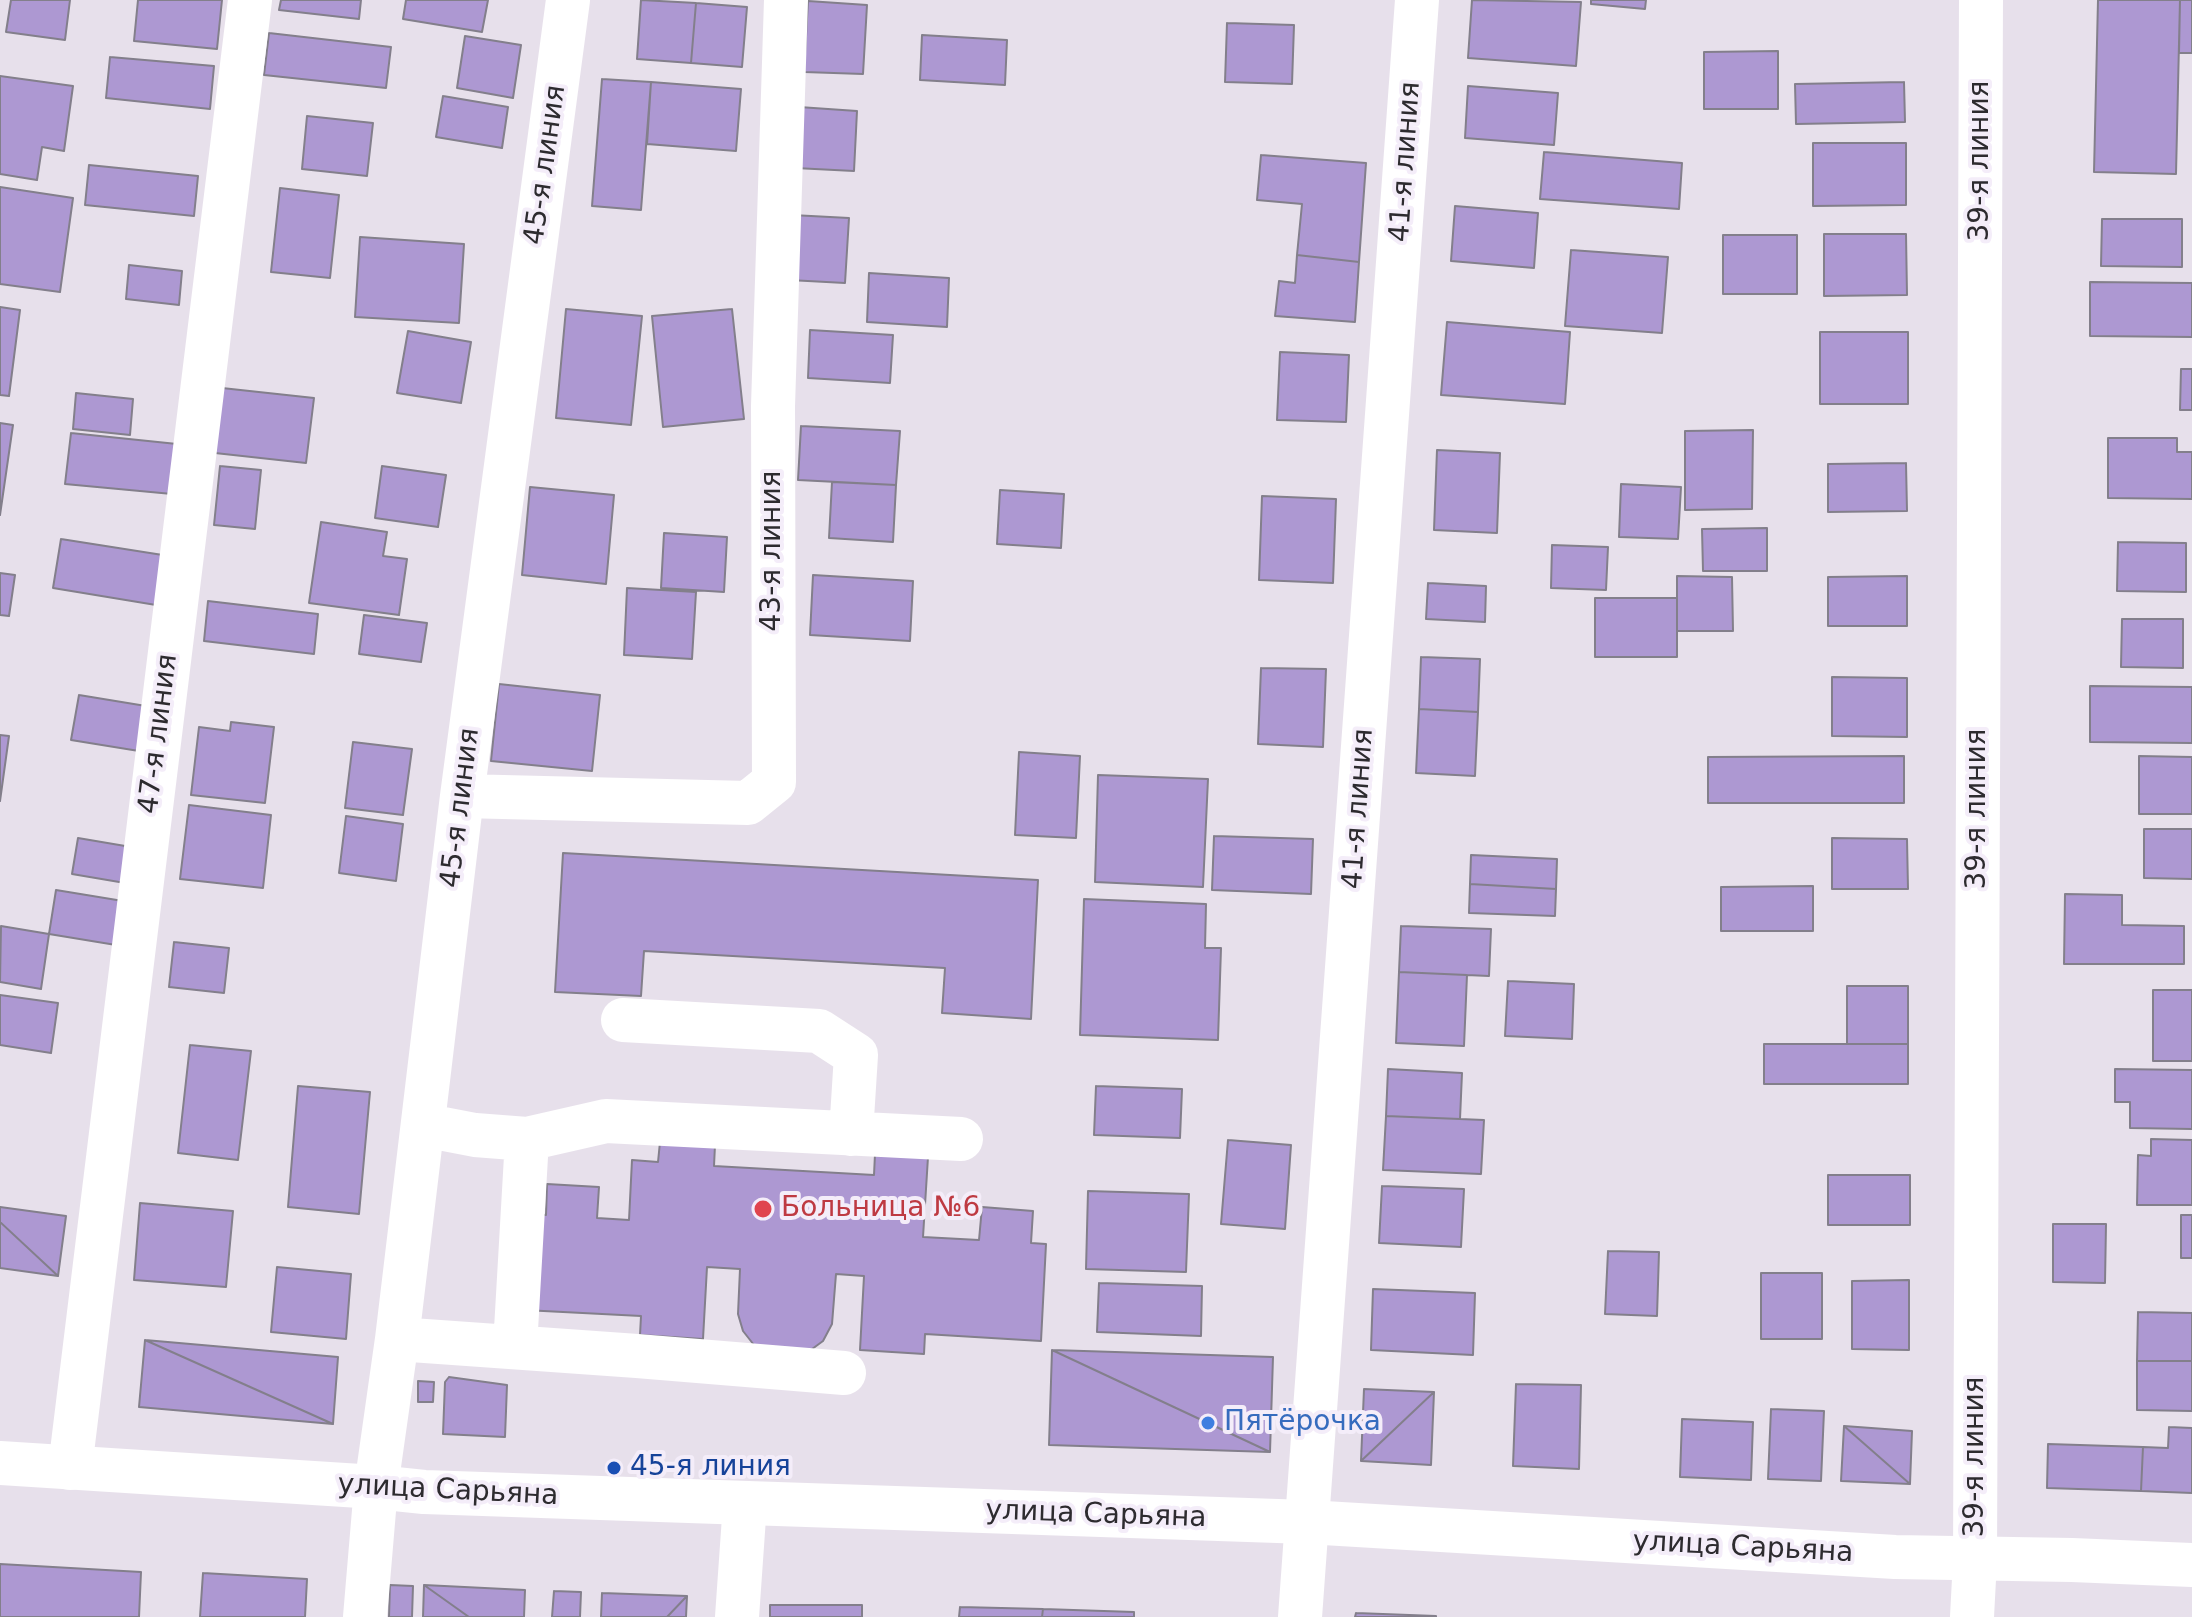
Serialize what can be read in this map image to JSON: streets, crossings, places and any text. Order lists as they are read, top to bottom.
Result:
{
  "streets": {
    "street": [
      "39-я линия",
      "41-я линия",
      "45-я линия",
      "43-я линия",
      "47-я линия",
      "улица Сарьяна"
    ]
  },
  "crossings": [
    ["39-я линия", "улица Сарьяна"],
    ["41-я линия", "улица Сарьяна"],
    ["45-я линия", "43-я линия"],
    ["45-я линия", "улица Сарьяна"],
    ["47-я линия", "улица Сарьяна"]
  ],
  "places": ["Больница №6", "Пятёрочка", "45-я линия"]
}
